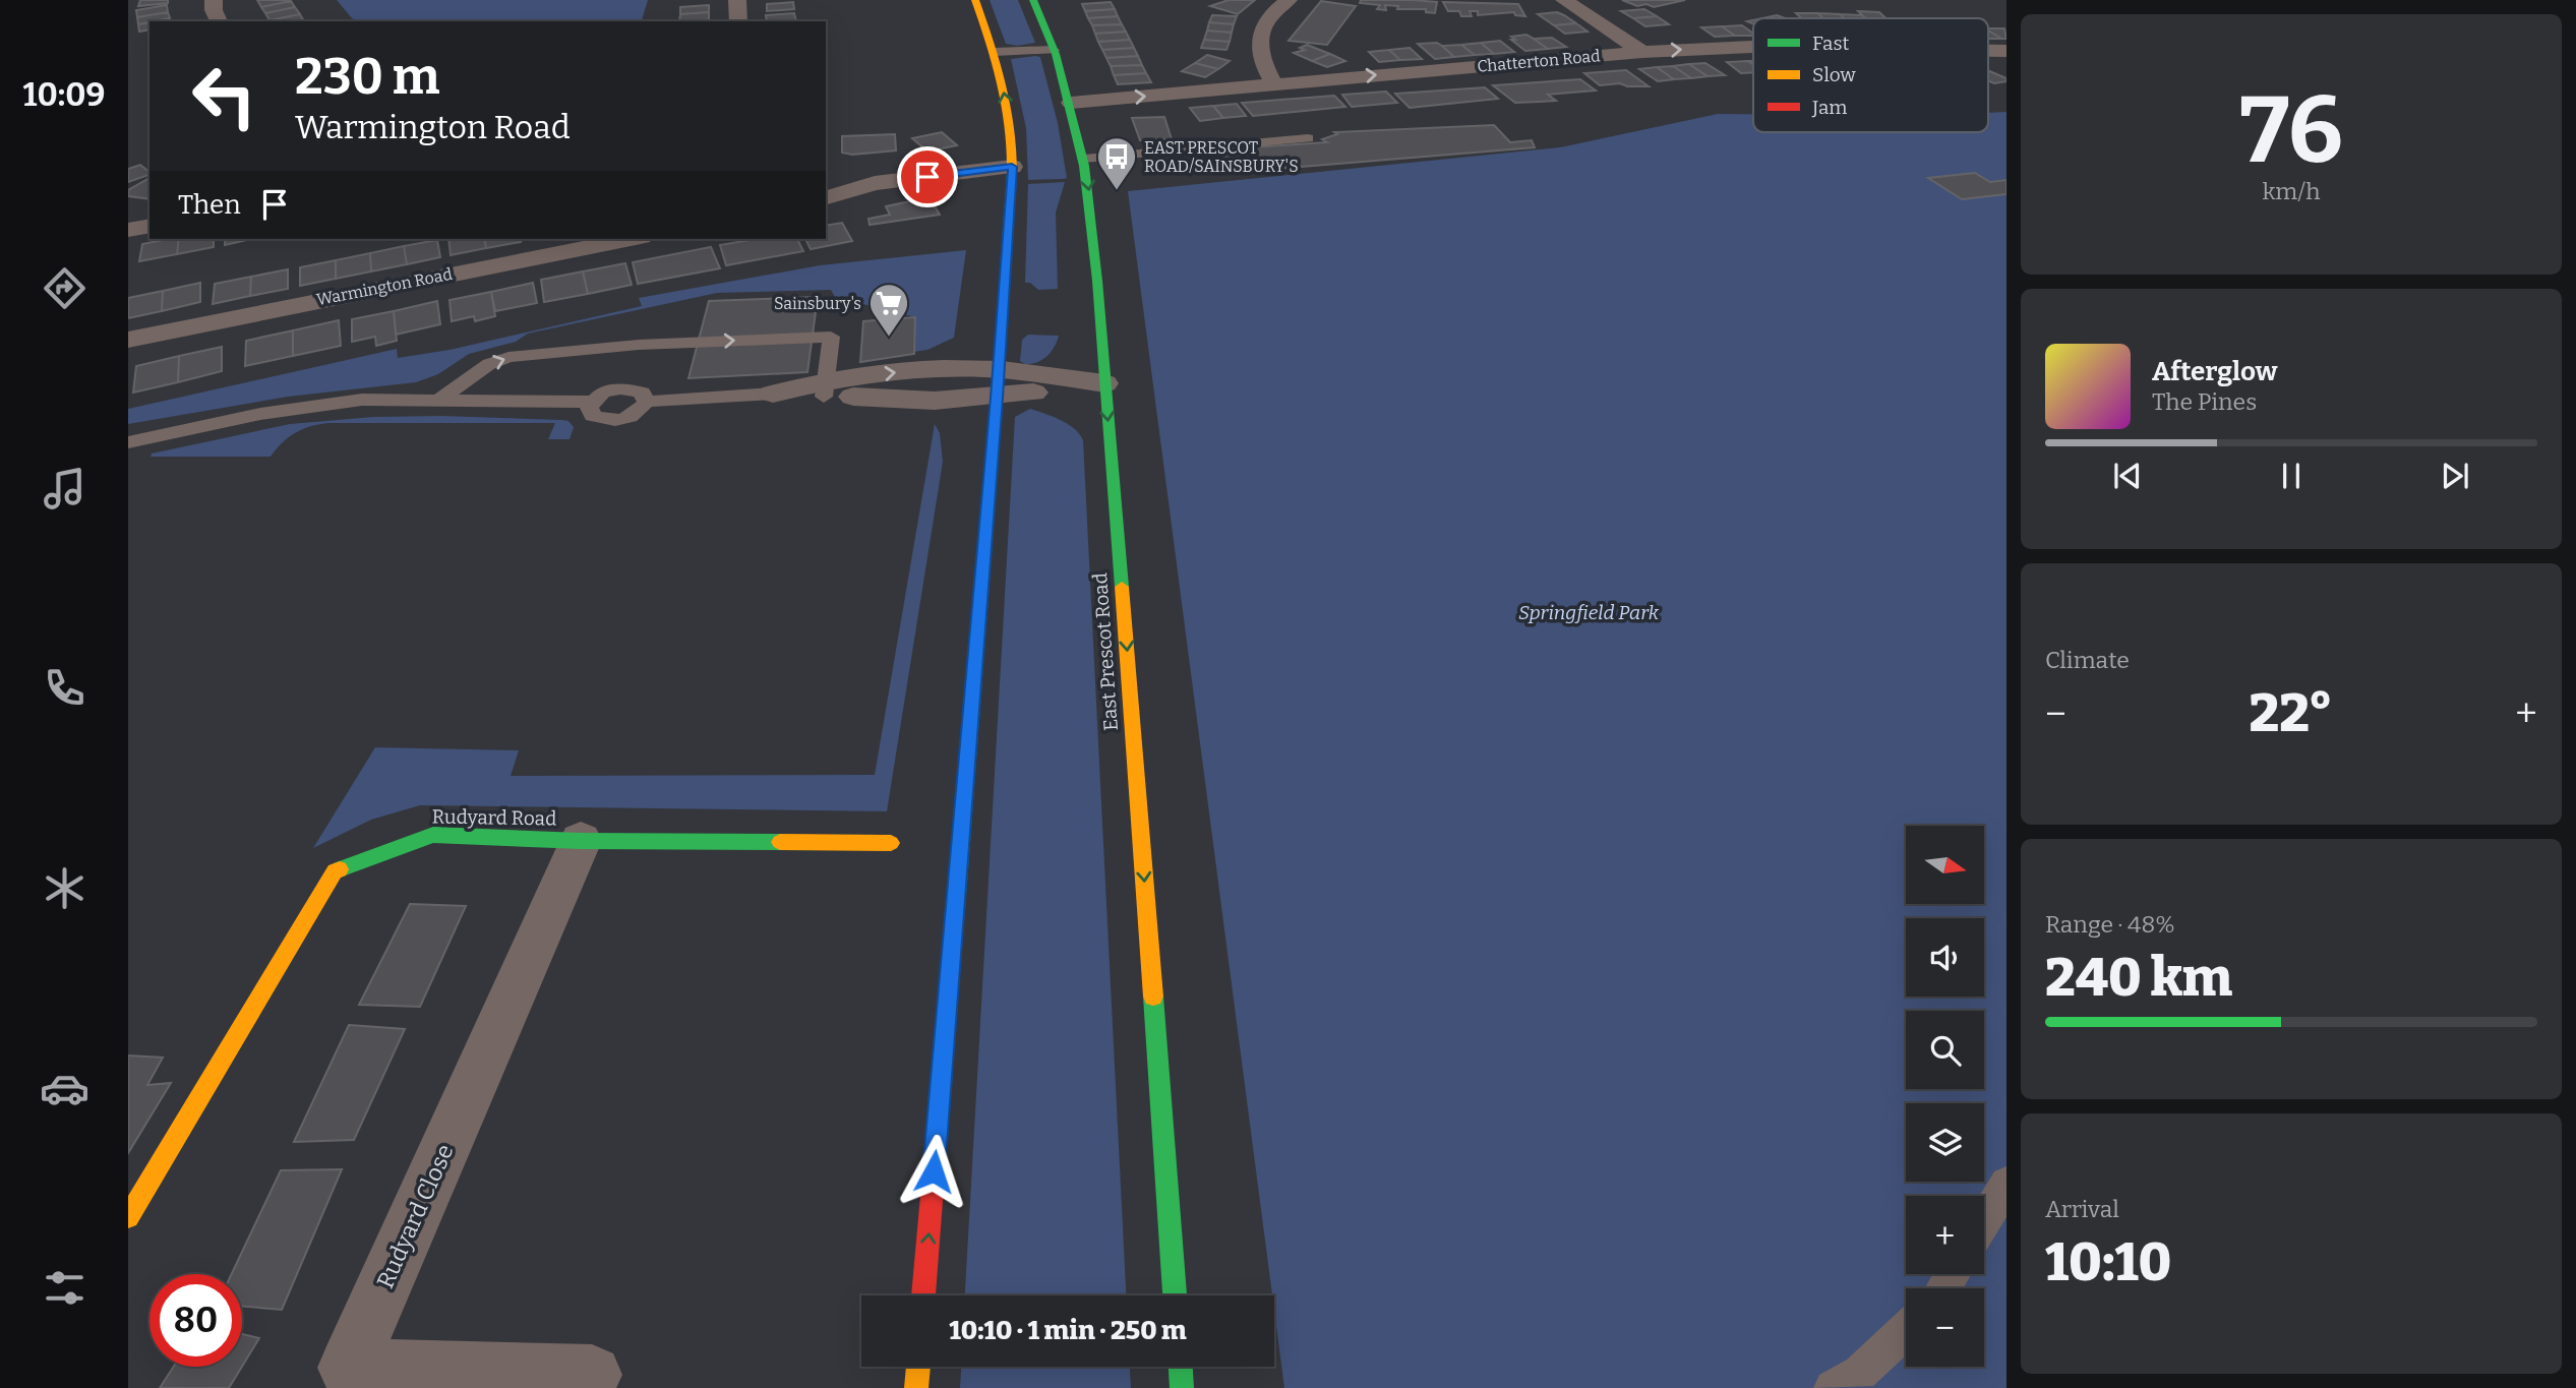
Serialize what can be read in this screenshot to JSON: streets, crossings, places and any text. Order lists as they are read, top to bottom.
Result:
{
  "streets": {
    "main road": ["East Prescot Road", "Rudyard Road"],
    "street": ["Chatterton Road", "Warmington Road", "Rudyard Close"]
  },
  "crossings": [
    ["Chatterton Road", "East Prescot Road"],
    ["Rudyard Road", "Rudyard Close"]
  ],
  "one_way": ["Chatterton Road"],
  "parks": ["Springfield Park"],
  "places": {
    "bus stop": ["EAST PRESCOT ROAD/SAINSBURY'S"],
    "supermarket": ["Sainsbury's"]
  },
  "legend": ["Fast", "Slow", "Jam"],
  "north": "right",
  "page": {
    "tabs": "10:09",
    "tile": [
      ["76", "km/h"],
      "Climate",
      ["Range · 48%", "240 km"],
      ["Arrival", "10:10"]
    ],
    "turn": ["230 m", "Warmington Road"],
    "then": "Then",
    "song": ["Afterglow", "The Pines"],
    "heat": ["−", "22°", "+"],
    "map_buttons": ["+", "−"],
    "limit": "80",
    "trip": "10:10 · 1 min · 250 m"
  }
}
